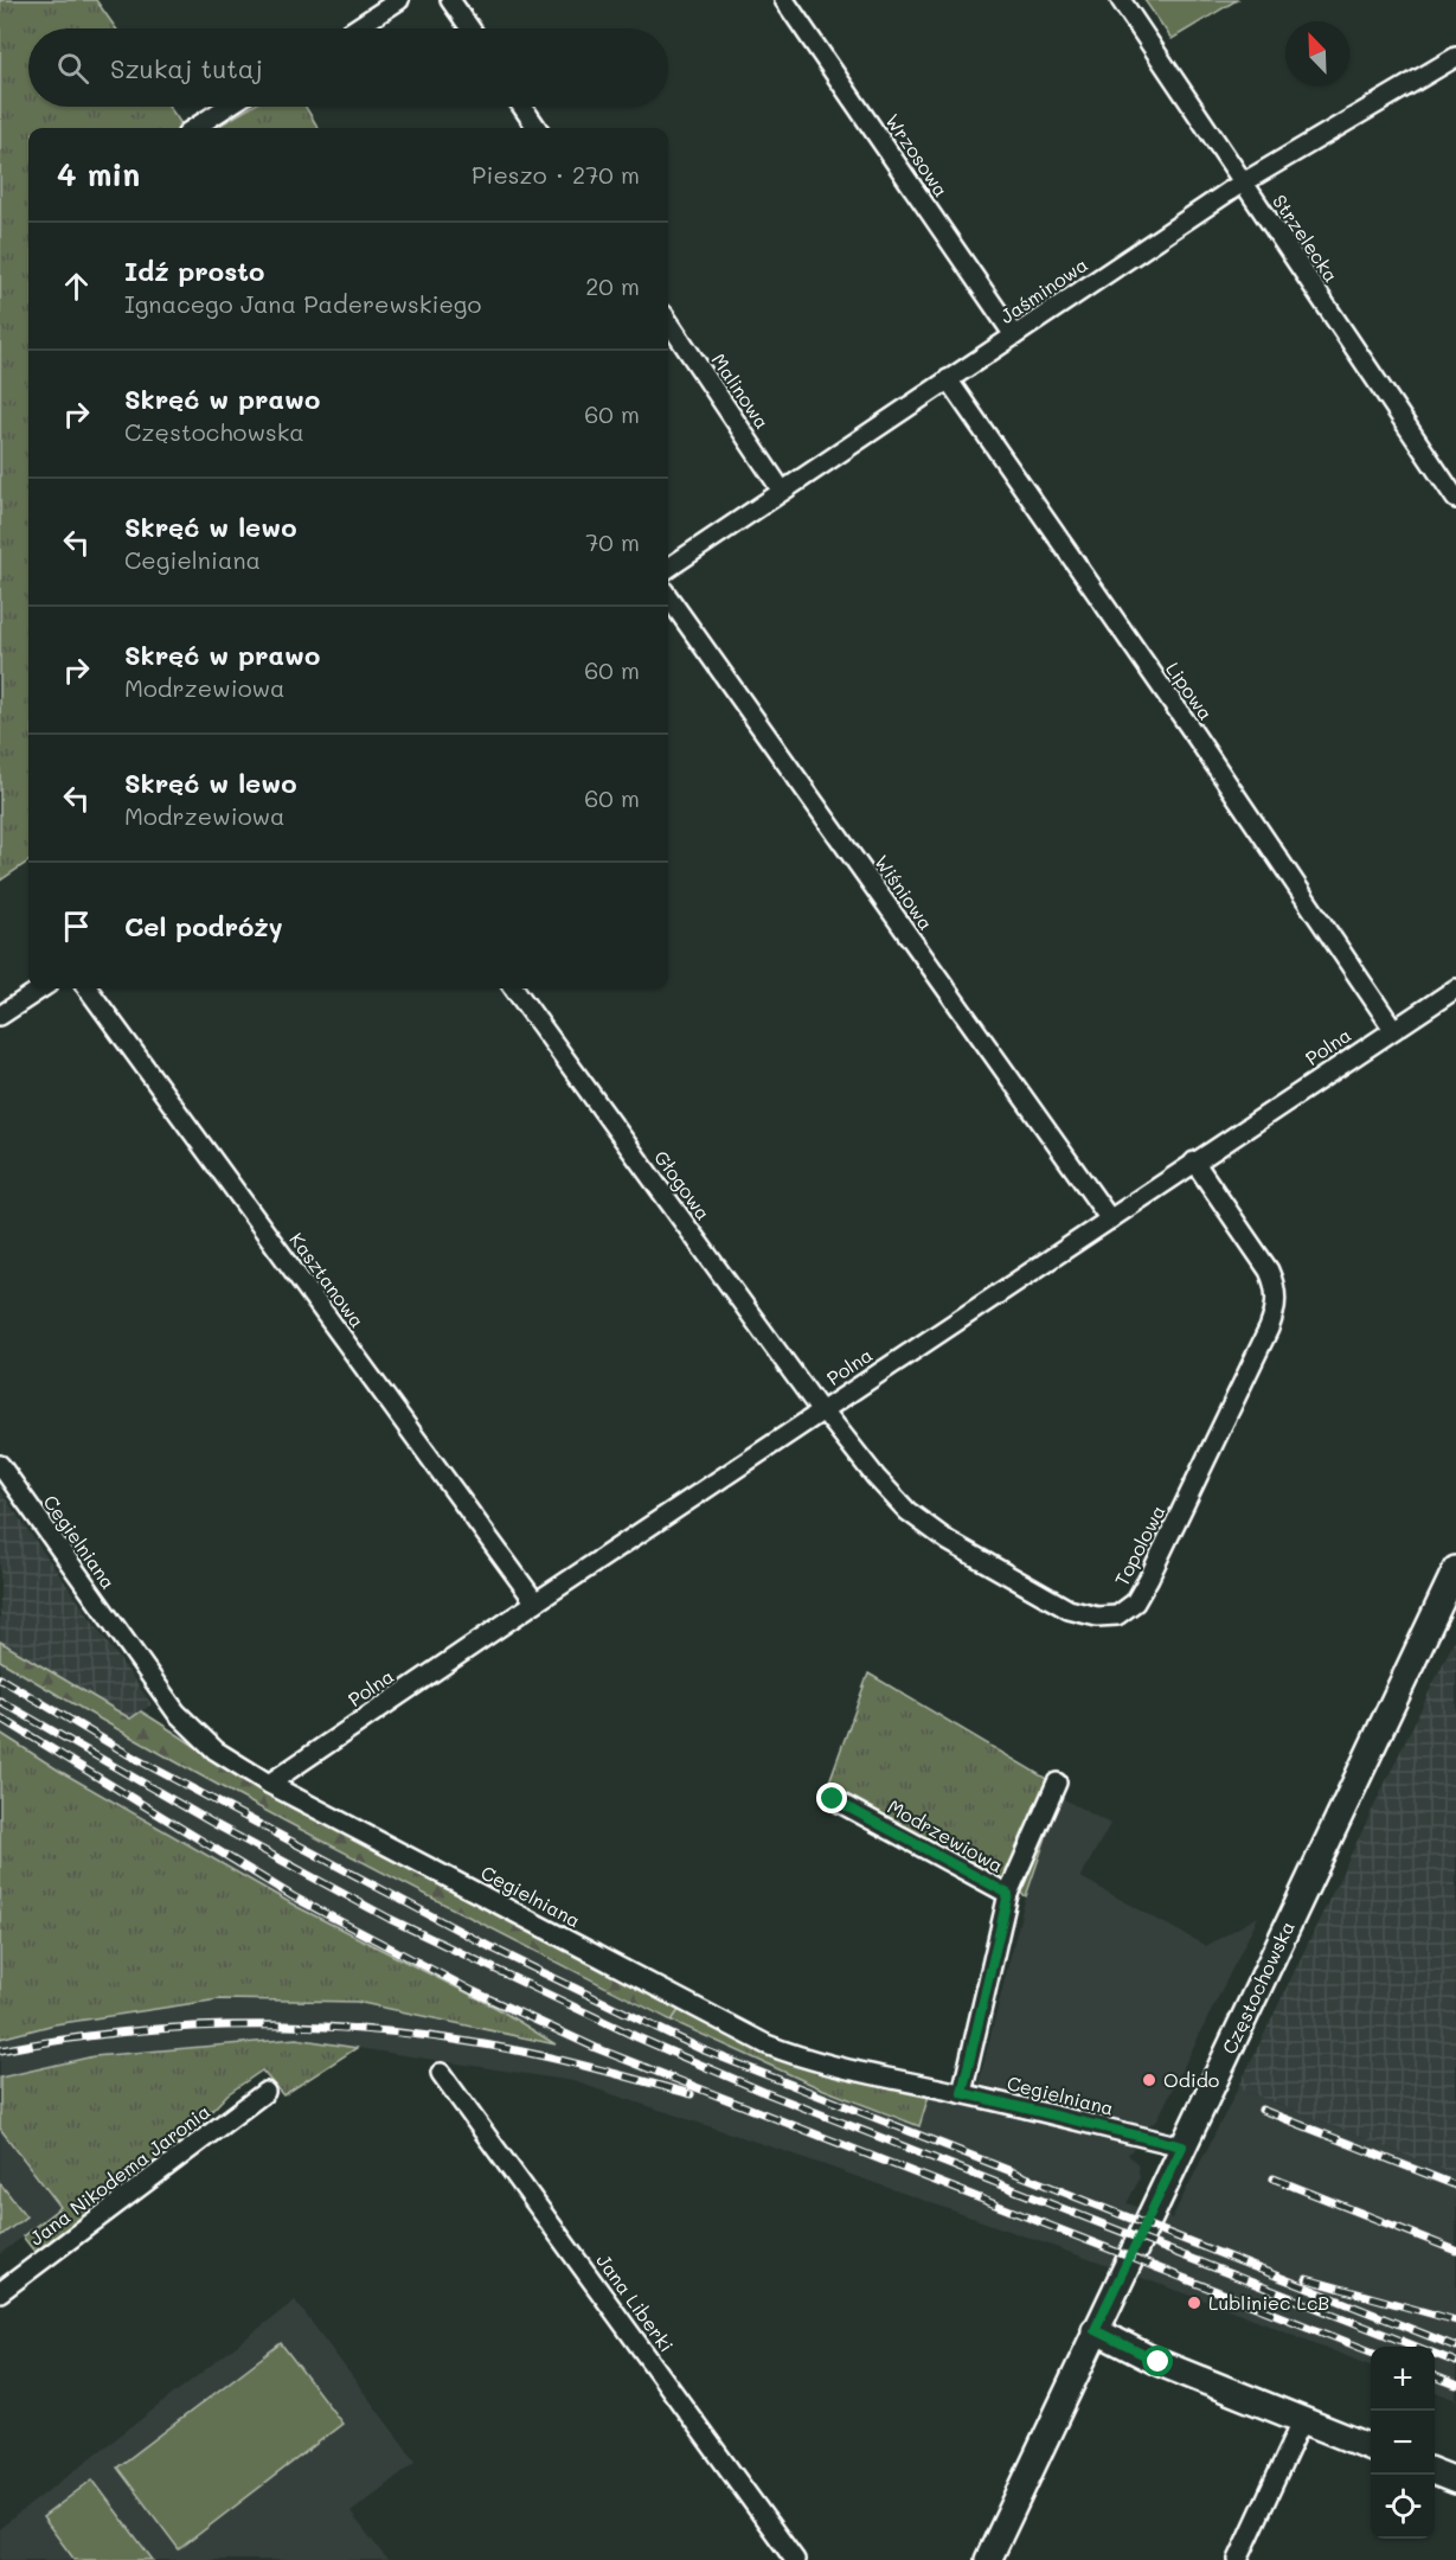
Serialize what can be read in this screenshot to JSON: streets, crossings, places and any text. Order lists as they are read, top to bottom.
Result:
{
  "streets": {
    "main road": ["Częstochowska"],
    "street": [
      "Wrzosowa",
      "Strzelecka",
      "Jaśminowa",
      "Malinowa",
      "Lipowa",
      "Wiśniowa",
      "Polna",
      "Głogowa",
      "Kasztanowa",
      "Cegielniana",
      "Topolowa",
      "Modrzewiowa",
      "Jana Nikodema Jaronia",
      "Jana Liberki"
    ]
  },
  "crossings": [
    ["Wrzosowa", "Jaśminowa"],
    ["Strzelecka", "Jaśminowa"],
    ["Jaśminowa", "Malinowa"],
    ["Jaśminowa", "Lipowa"],
    ["Lipowa", "Polna"],
    ["Wiśniowa", "Polna"],
    ["Polna", "Głogowa"],
    ["Polna", "Kasztanowa"],
    ["Polna", "Cegielniana"],
    ["Polna", "Topolowa"],
    ["Głogowa", "Topolowa"],
    ["Cegielniana", "Modrzewiowa"],
    ["Cegielniana", "Częstochowska"]
  ],
  "places": ["Odido", "Lubliniec LcB"],
  "north": "top left",
  "page": {
    "search": "Szukaj tutaj",
    "heading": ["4 min", "Pieszo · 270 m"],
    "list": [
      ["Idź prosto", "Ignacego Jana Paderewskiego", "20 m"],
      ["Skręć w prawo", "Częstochowska", "60 m"],
      ["Skręć w lewo", "Cegielniana", "70 m"],
      ["Skręć w prawo", "Modrzewiowa", "60 m"],
      ["Skręć w lewo", "Modrzewiowa", "60 m"],
      "Cel podróży"
    ],
    "map_buttons": ["+", "−"]
  }
}
